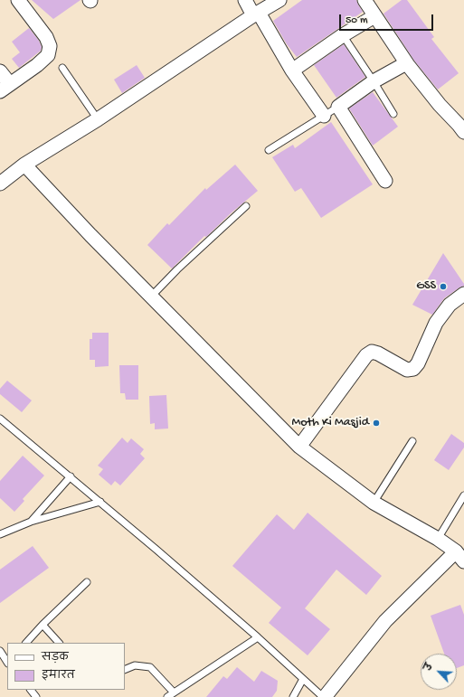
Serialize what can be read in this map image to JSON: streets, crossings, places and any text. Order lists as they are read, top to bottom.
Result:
{
  "places": ["GSS", "Moth Ki Masjid"],
  "legend": ["सड़क", "इमारत"],
  "scale_bar": "50 m",
  "north": "top left"
}
